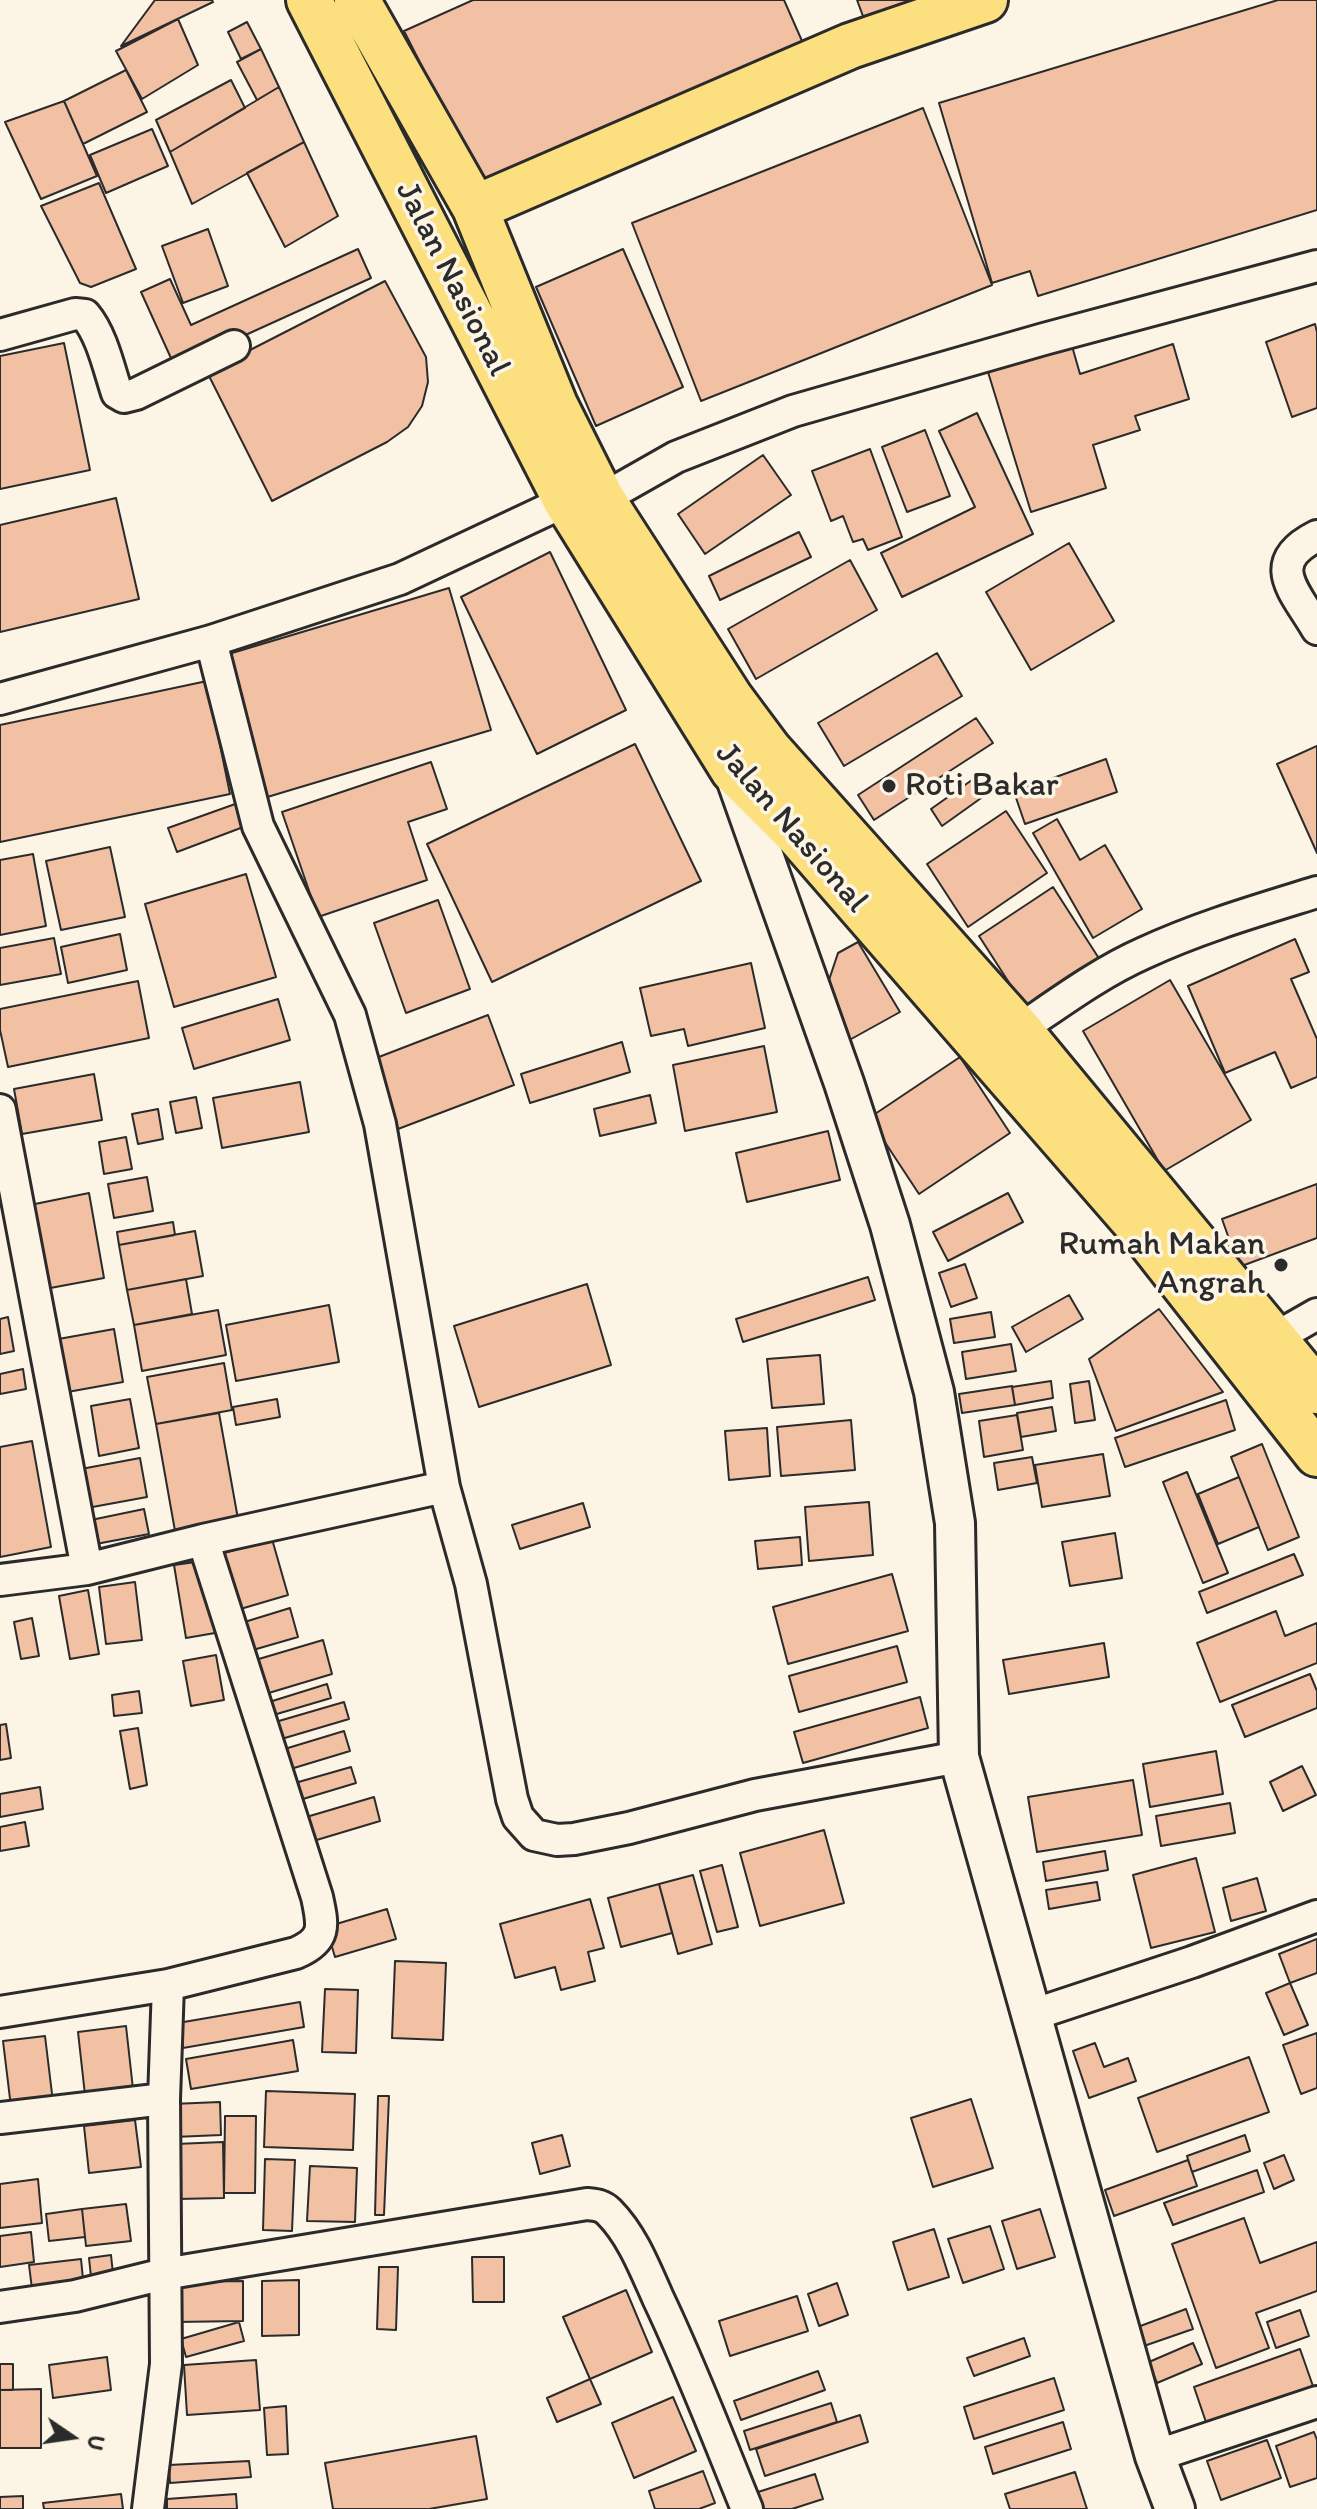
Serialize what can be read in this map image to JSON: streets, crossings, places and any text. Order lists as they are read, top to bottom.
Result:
{
  "streets": {
    "highway": ["Jalan Nasional"]
  },
  "places": ["Roti Bakar", "Rumah Makan Angrah"],
  "north": "right"
}
